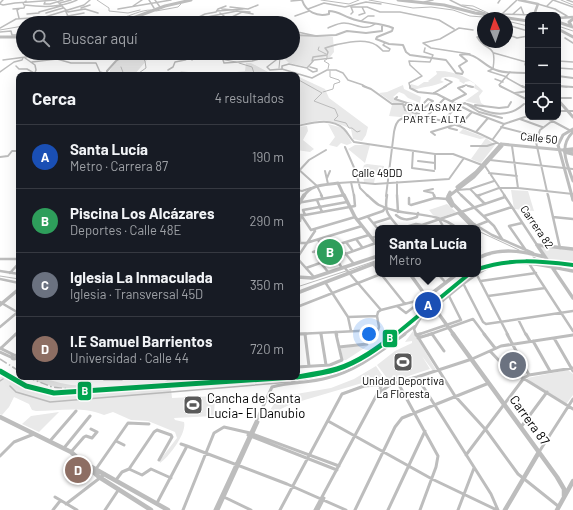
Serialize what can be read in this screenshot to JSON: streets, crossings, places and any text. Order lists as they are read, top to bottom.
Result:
{
  "streets": {
    "main road": ["Calle 50"],
    "street": ["Calle 49DD", "Carrera 82", "Carrera 87"]
  },
  "districts": ["CALASANZ PARTE ALTA"],
  "places": {
    "sports": ["Unidad Deportiva La Floresta", "Cancha de Santa Lucia- El Danubio"]
  },
  "lines": ["transit line B"],
  "north": "top",
  "page": {
    "map_buttons": ["+", "−"],
    "search": "Buscar aquí",
    "heading": ["Cerca", "4 resultados"],
    "list": [
      {
        "mark": "A",
        "name": "Santa Lucía",
        "note": "Metro · Carrera 87",
        "value": "190 m"
      },
      {
        "mark": "B",
        "name": "Piscina Los Alcázares",
        "note": "Deportes · Calle 48E",
        "value": "290 m"
      },
      {
        "mark": "C",
        "name": "Iglesia La Inmaculada",
        "note": "Iglesia · Transversal 45D",
        "value": "350 m"
      },
      {
        "mark": "D",
        "name": "I.E Samuel Barrientos",
        "note": "Universidad · Calle 44",
        "value": "720 m"
      }
    ],
    "popup": ["Santa Lucía", "Metro"],
    "pins": [
      "B",
      "A",
      "C",
      "D"
    ]
  }
}
